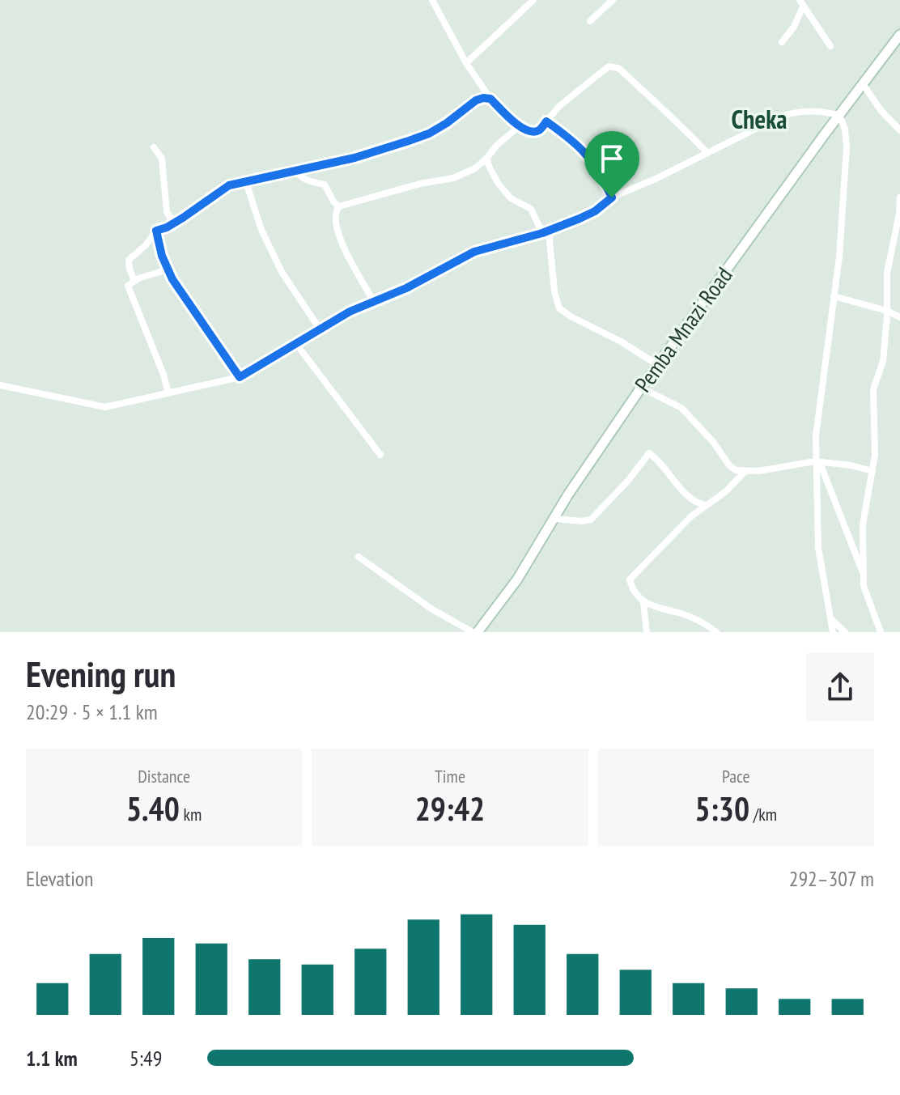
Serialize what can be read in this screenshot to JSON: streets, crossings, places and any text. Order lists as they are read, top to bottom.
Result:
{
  "streets": {
    "main road": ["Pemba Mnazi Road"]
  },
  "districts": ["Cheka"],
  "page": {
    "heading": ["Evening run", "20:29 · 5 × 1.1 km"],
    "stats": [
      ["Distance", "5.40 km"],
      ["Time", "29:42"],
      ["Pace", "5:30 /km"]
    ],
    "chart": ["Elevation", "292–307 m"],
    "list": [
      {
        "name": "1.1 km",
        "note": "5:49"
      }
    ]
  }
}
